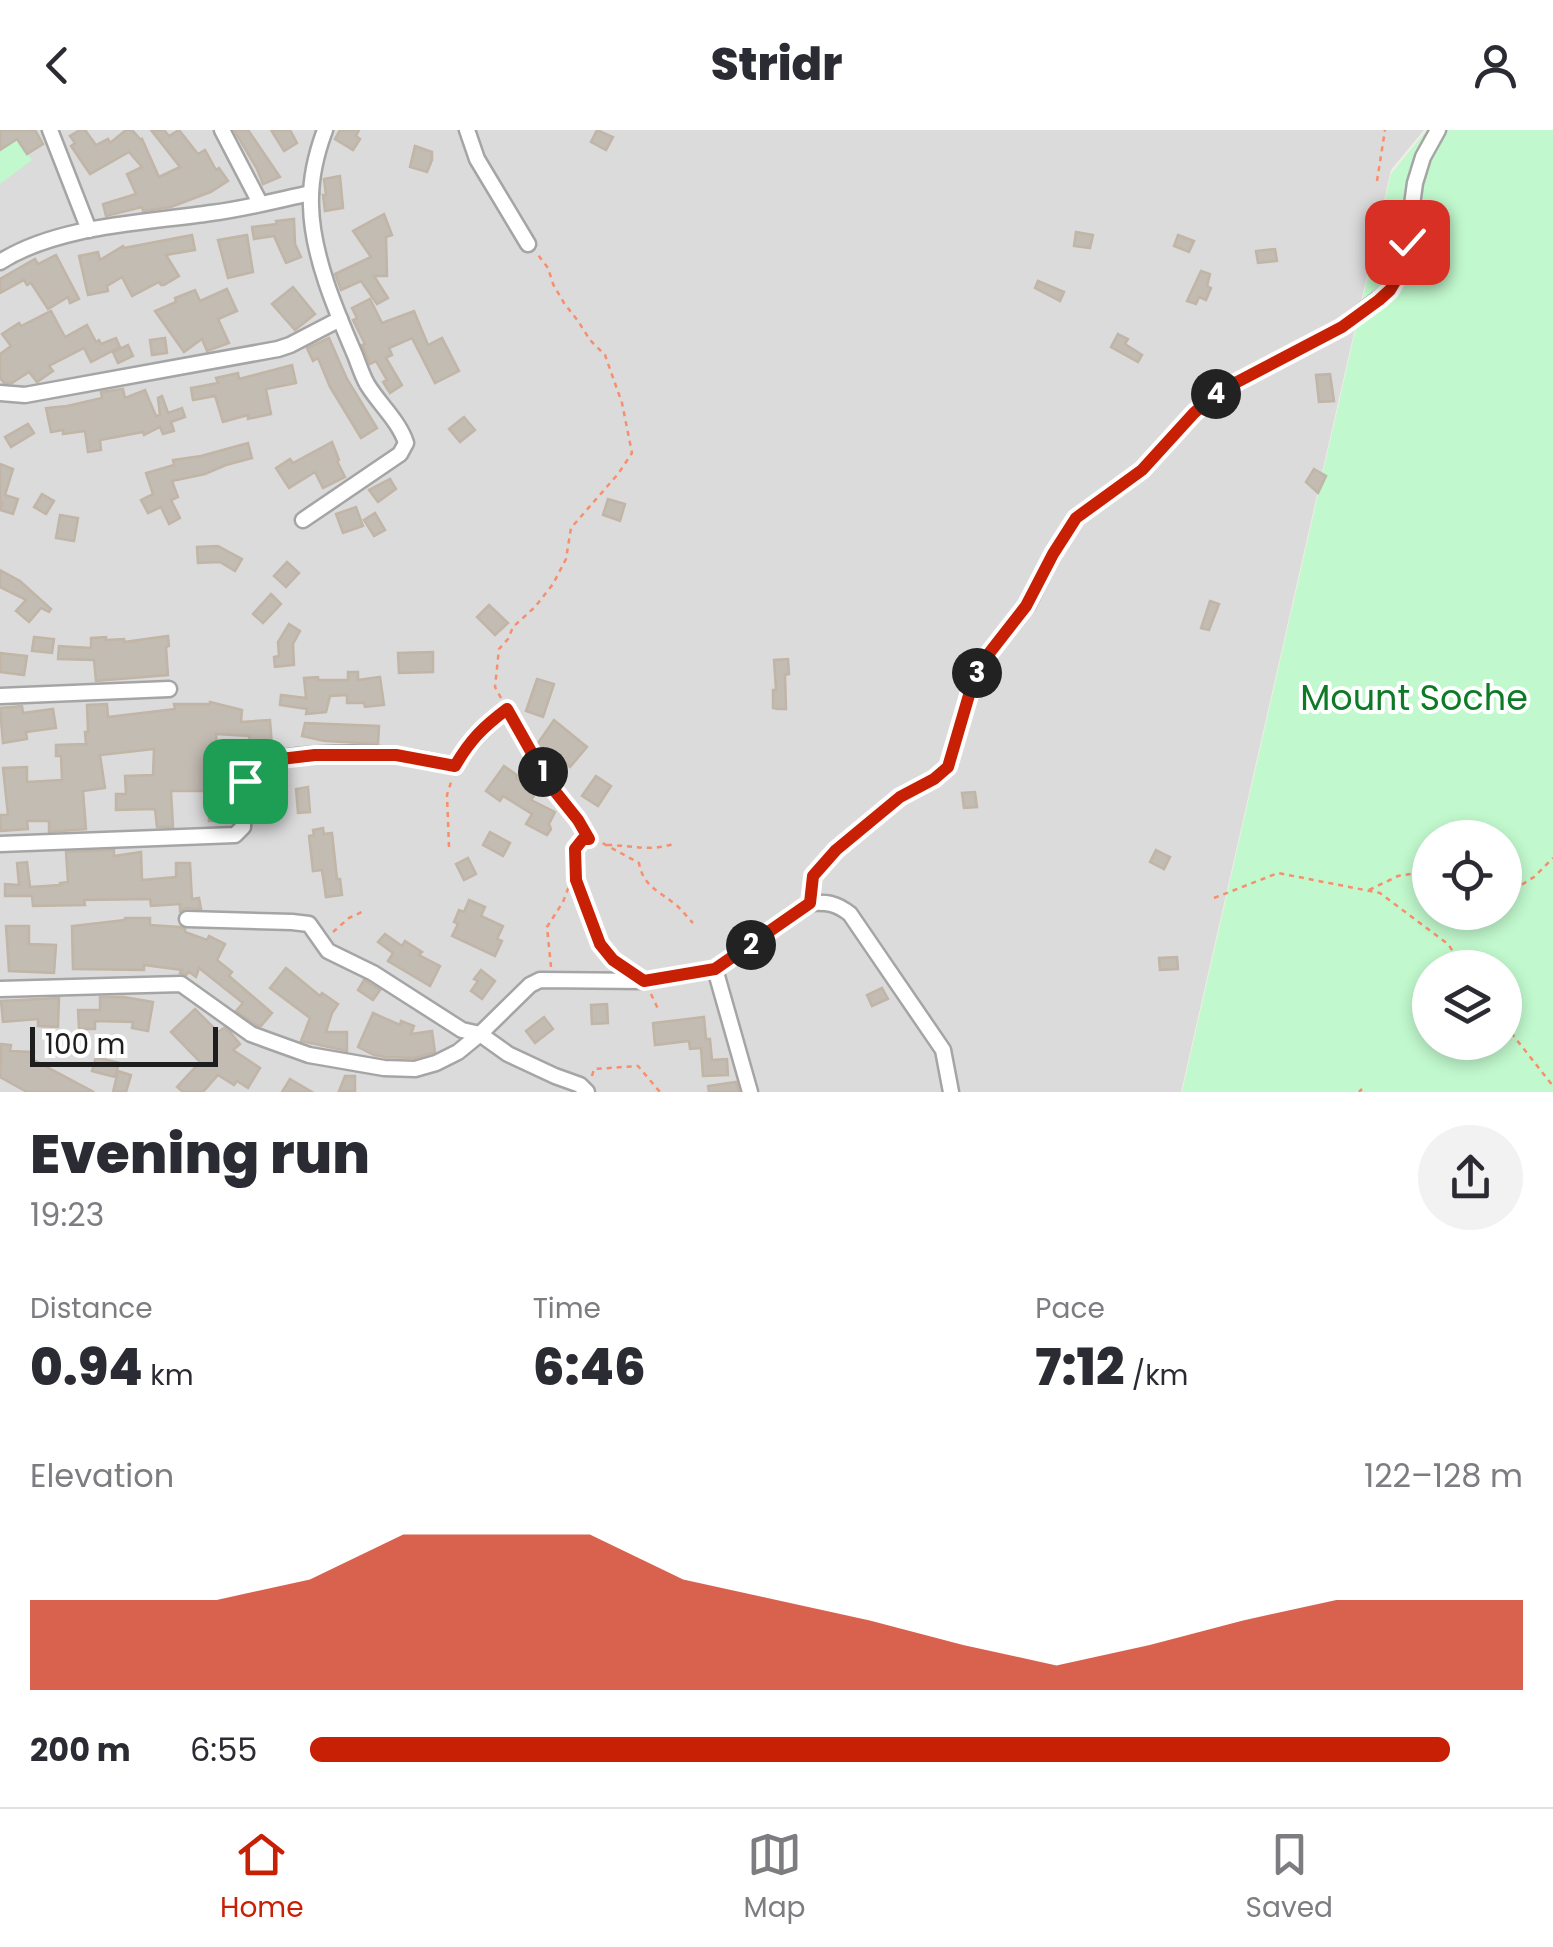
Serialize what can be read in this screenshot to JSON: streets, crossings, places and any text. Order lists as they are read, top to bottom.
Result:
{
  "parks": ["Mount Soche"],
  "scale_bar": "100 m",
  "page": {
    "header": "Stridr",
    "pins": [
      "4",
      "3",
      "1",
      "2"
    ],
    "scale": "100 m",
    "heading": ["Evening run", "19:23"],
    "stats": [
      ["Distance", "0.94 km"],
      ["Time", "6:46"],
      ["Pace", "7:12 /km"]
    ],
    "chart": ["Elevation", "122–128 m"],
    "list": [
      {
        "name": "200 m",
        "note": "6:55"
      }
    ],
    "tabs": ["Home", "Map", "Saved"]
  }
}
